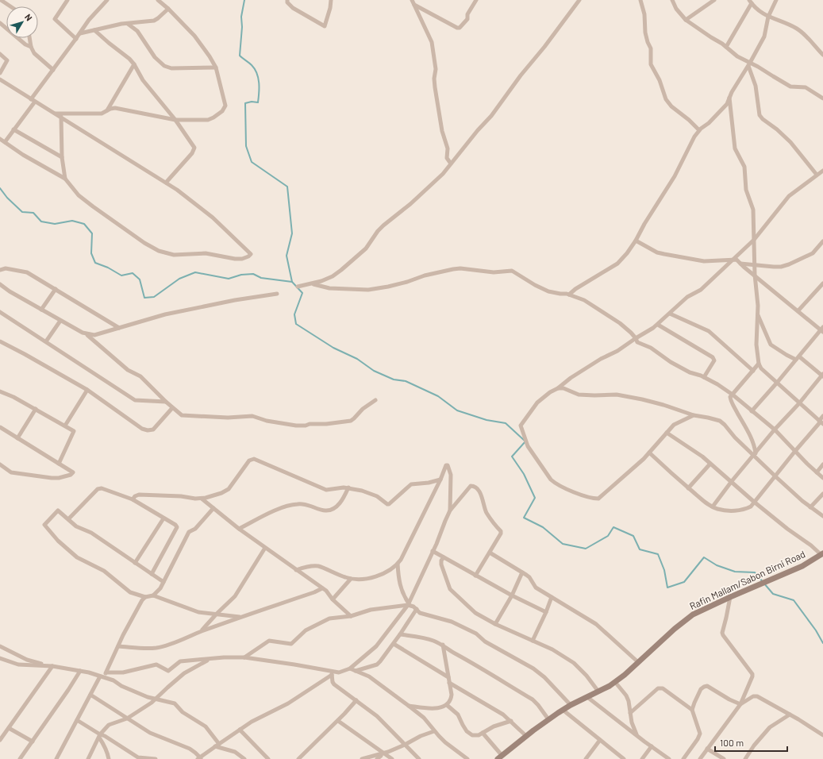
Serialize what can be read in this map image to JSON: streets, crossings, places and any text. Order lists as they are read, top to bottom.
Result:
{
  "streets": {
    "street": ["Rafin Mallam/Sabon Birni Road"]
  },
  "scale_bar": "100 m",
  "north": "top right"
}
